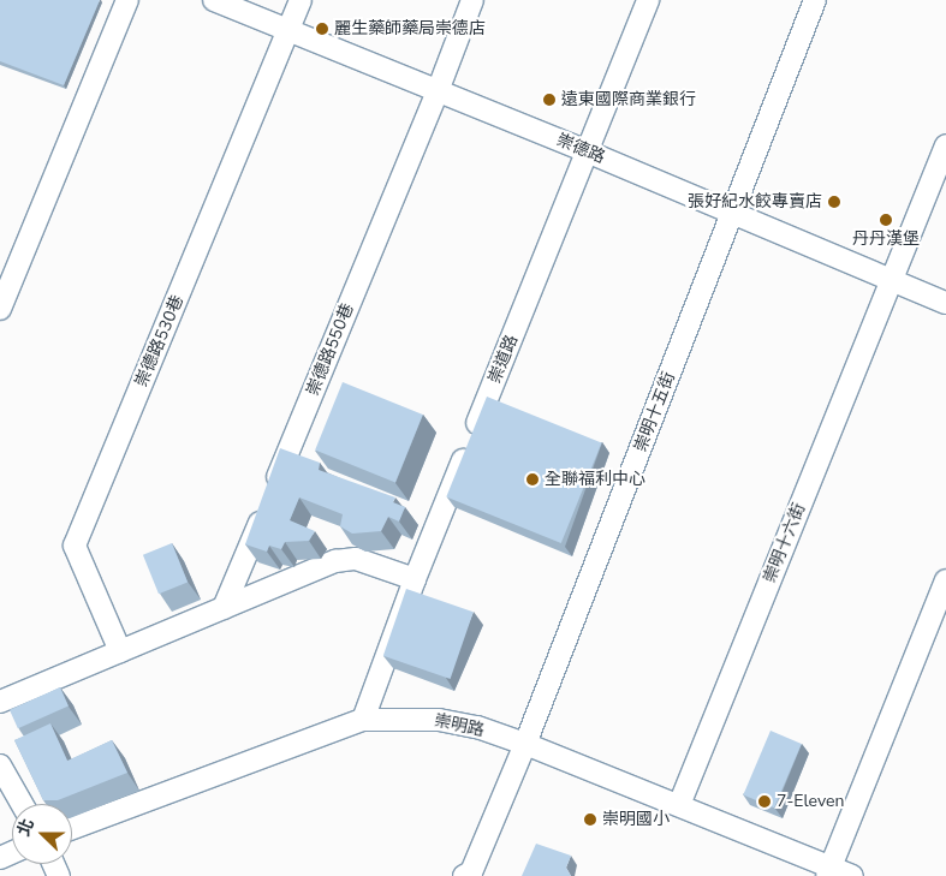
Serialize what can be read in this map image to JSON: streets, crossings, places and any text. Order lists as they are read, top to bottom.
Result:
{
  "streets": {
    "street": [
      "崇德路",
      "崇德路530巷",
      "崇德路550巷",
      "崇道路",
      "崇明十五街",
      "崇明十六街",
      "崇明路"
    ]
  },
  "crossings": [
    ["崇德路", "崇德路530巷"],
    ["崇德路", "崇德路550巷"],
    ["崇德路", "崇道路"],
    ["崇德路", "崇明十五街"],
    ["崇德路", "崇明十六街"],
    ["崇道路", "崇明路"],
    ["崇明十五街", "崇明路"],
    ["崇明十六街", "崇明路"]
  ],
  "places": [
    "麗生藥師藥局崇德店",
    "遠東國際商業銀行",
    "張好紀水餃專賣店",
    "丹丹漢堡",
    "全聯福利中心",
    "7-Eleven",
    "崇明國小"
  ],
  "north": "left"
}
